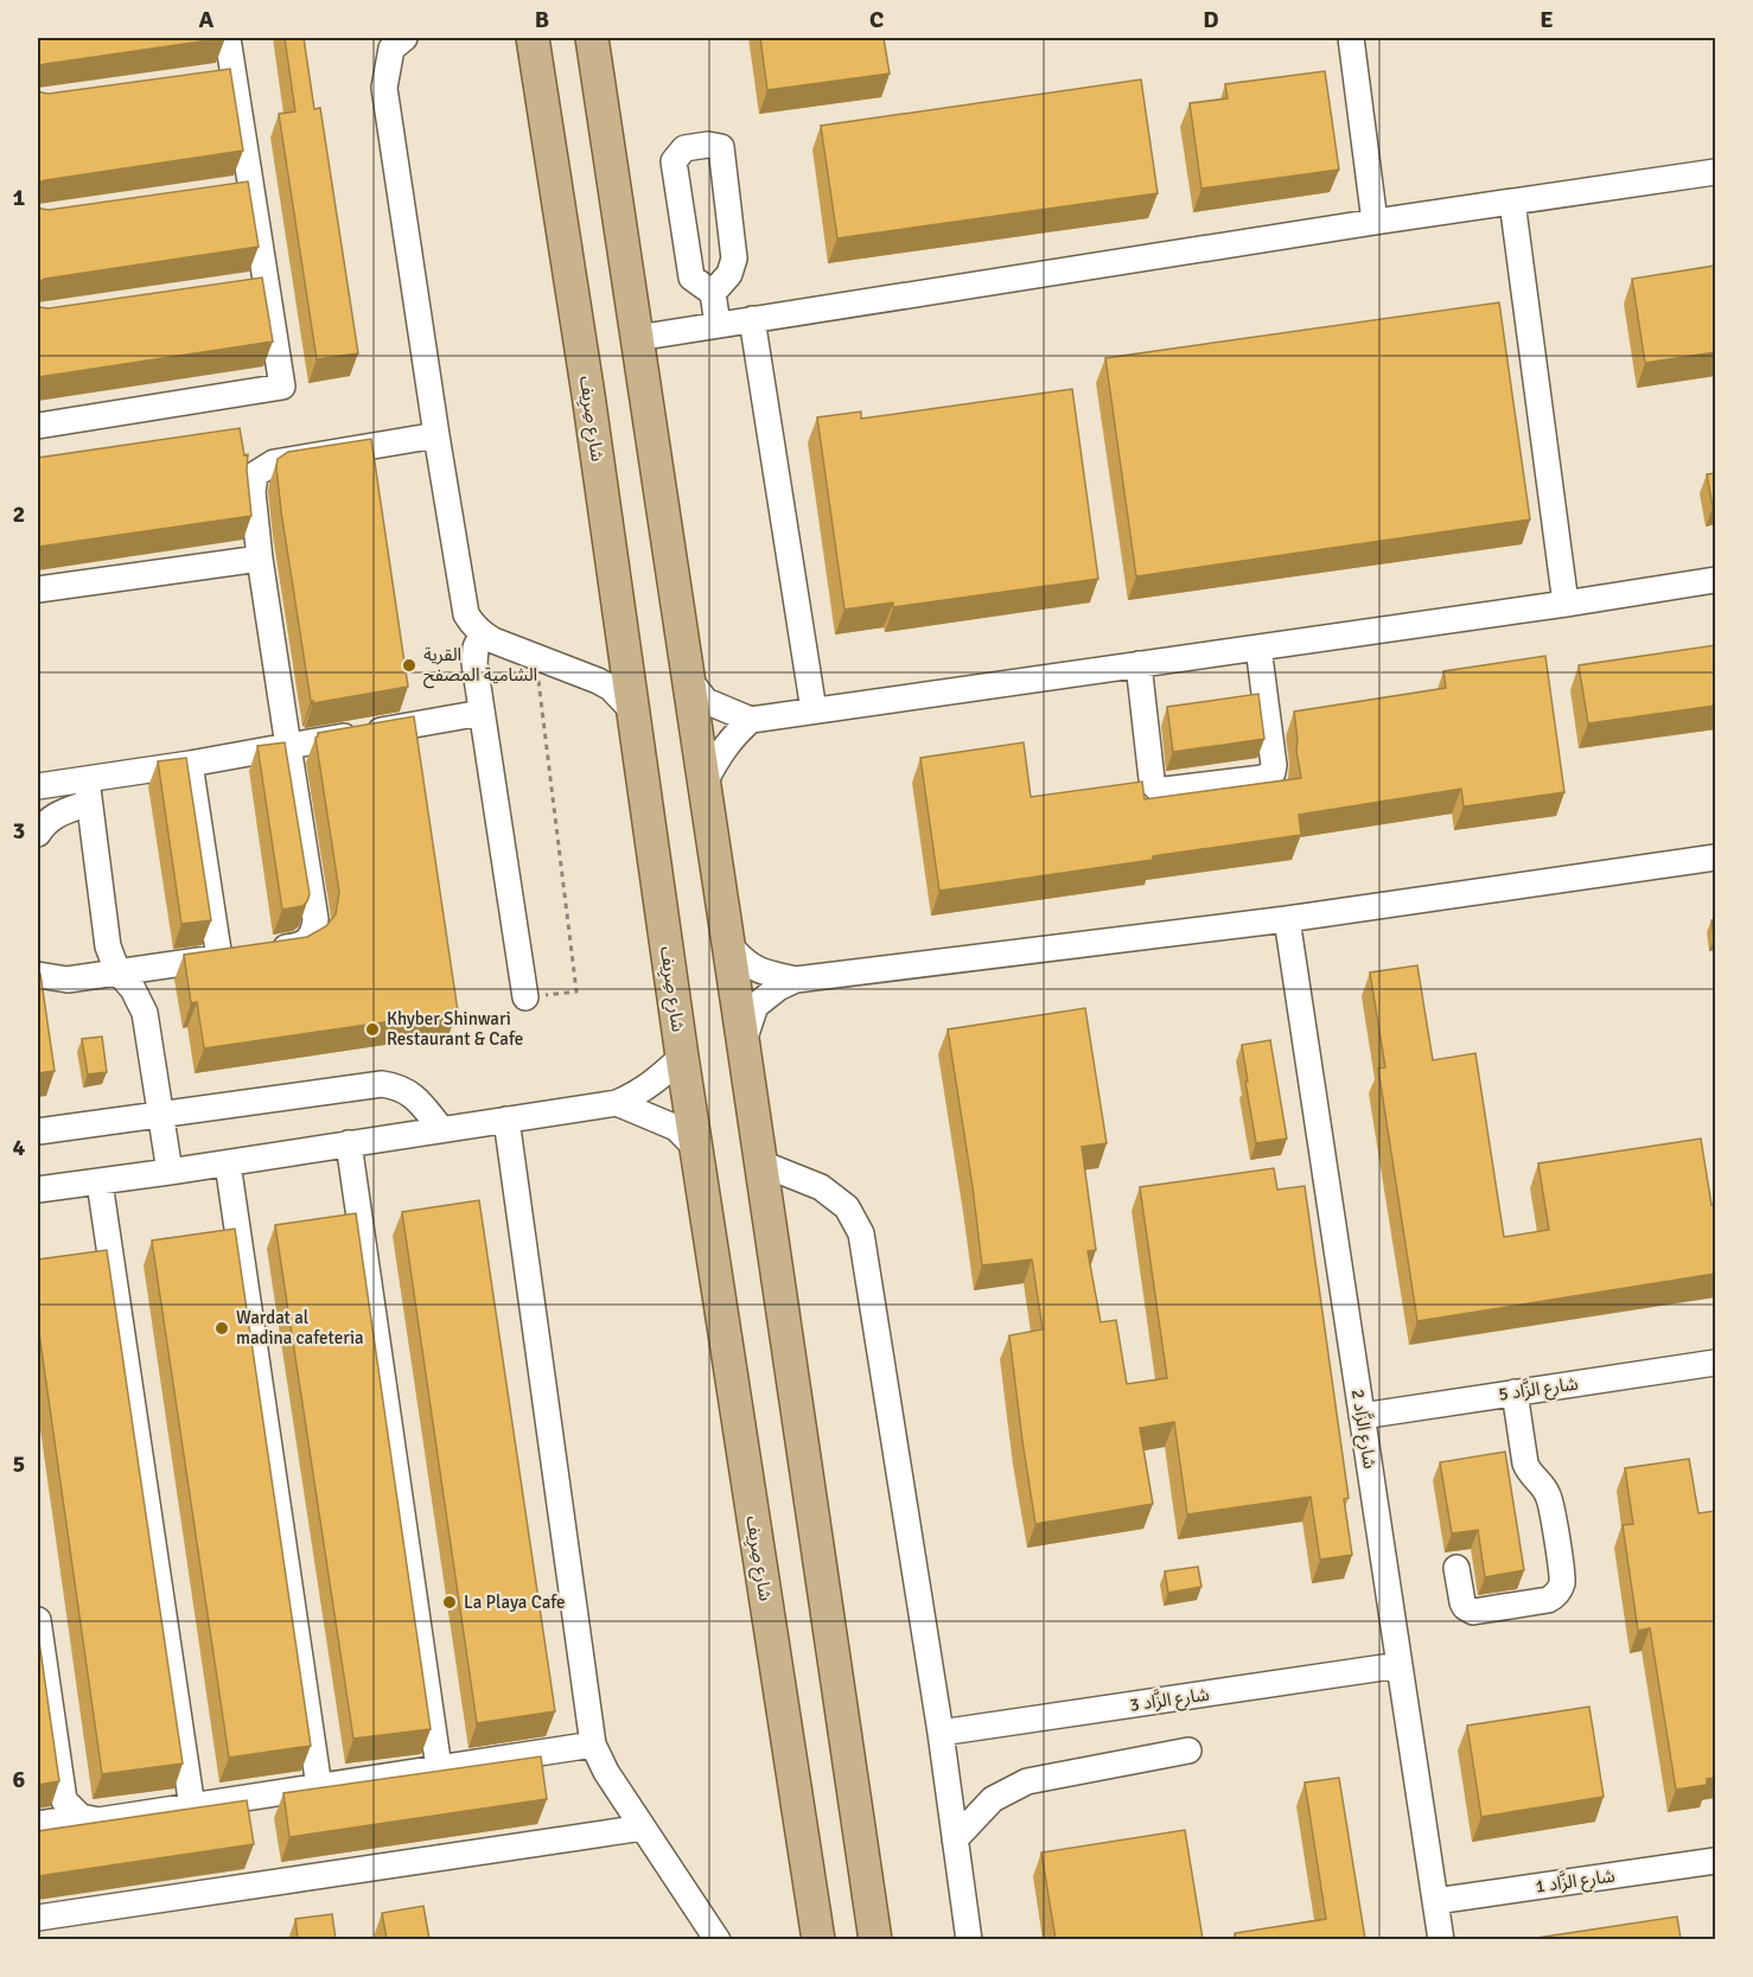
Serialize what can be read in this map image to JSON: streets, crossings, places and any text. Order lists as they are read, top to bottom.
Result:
{
  "streets": {
    "main road": ["شارع صِرِيف"],
    "street": [
      "شارع الزَّاد 5",
      "شارع الزَّاد 2",
      "شارع الزَّاد 3",
      "شارع الزَّاد 1"
    ]
  },
  "crossings": [
    ["شارع الزَّاد 5", "شارع الزَّاد 2"],
    ["شارع الزَّاد 2", "شارع الزَّاد 3"],
    ["شارع الزَّاد 2", "شارع الزَّاد 1"]
  ],
  "places": [
    "القرية الشامية المصفح",
    "Khyber Shinwari Restaurant & Cafe",
    "Wardat al madina cafeteria",
    "La Playa Cafe"
  ],
  "grid": {
    "columns": [
      "A",
      "B",
      "C",
      "D",
      "E"
    ],
    "rows": [
      "1",
      "2",
      "3",
      "4",
      "5",
      "6"
    ]
  }
}
